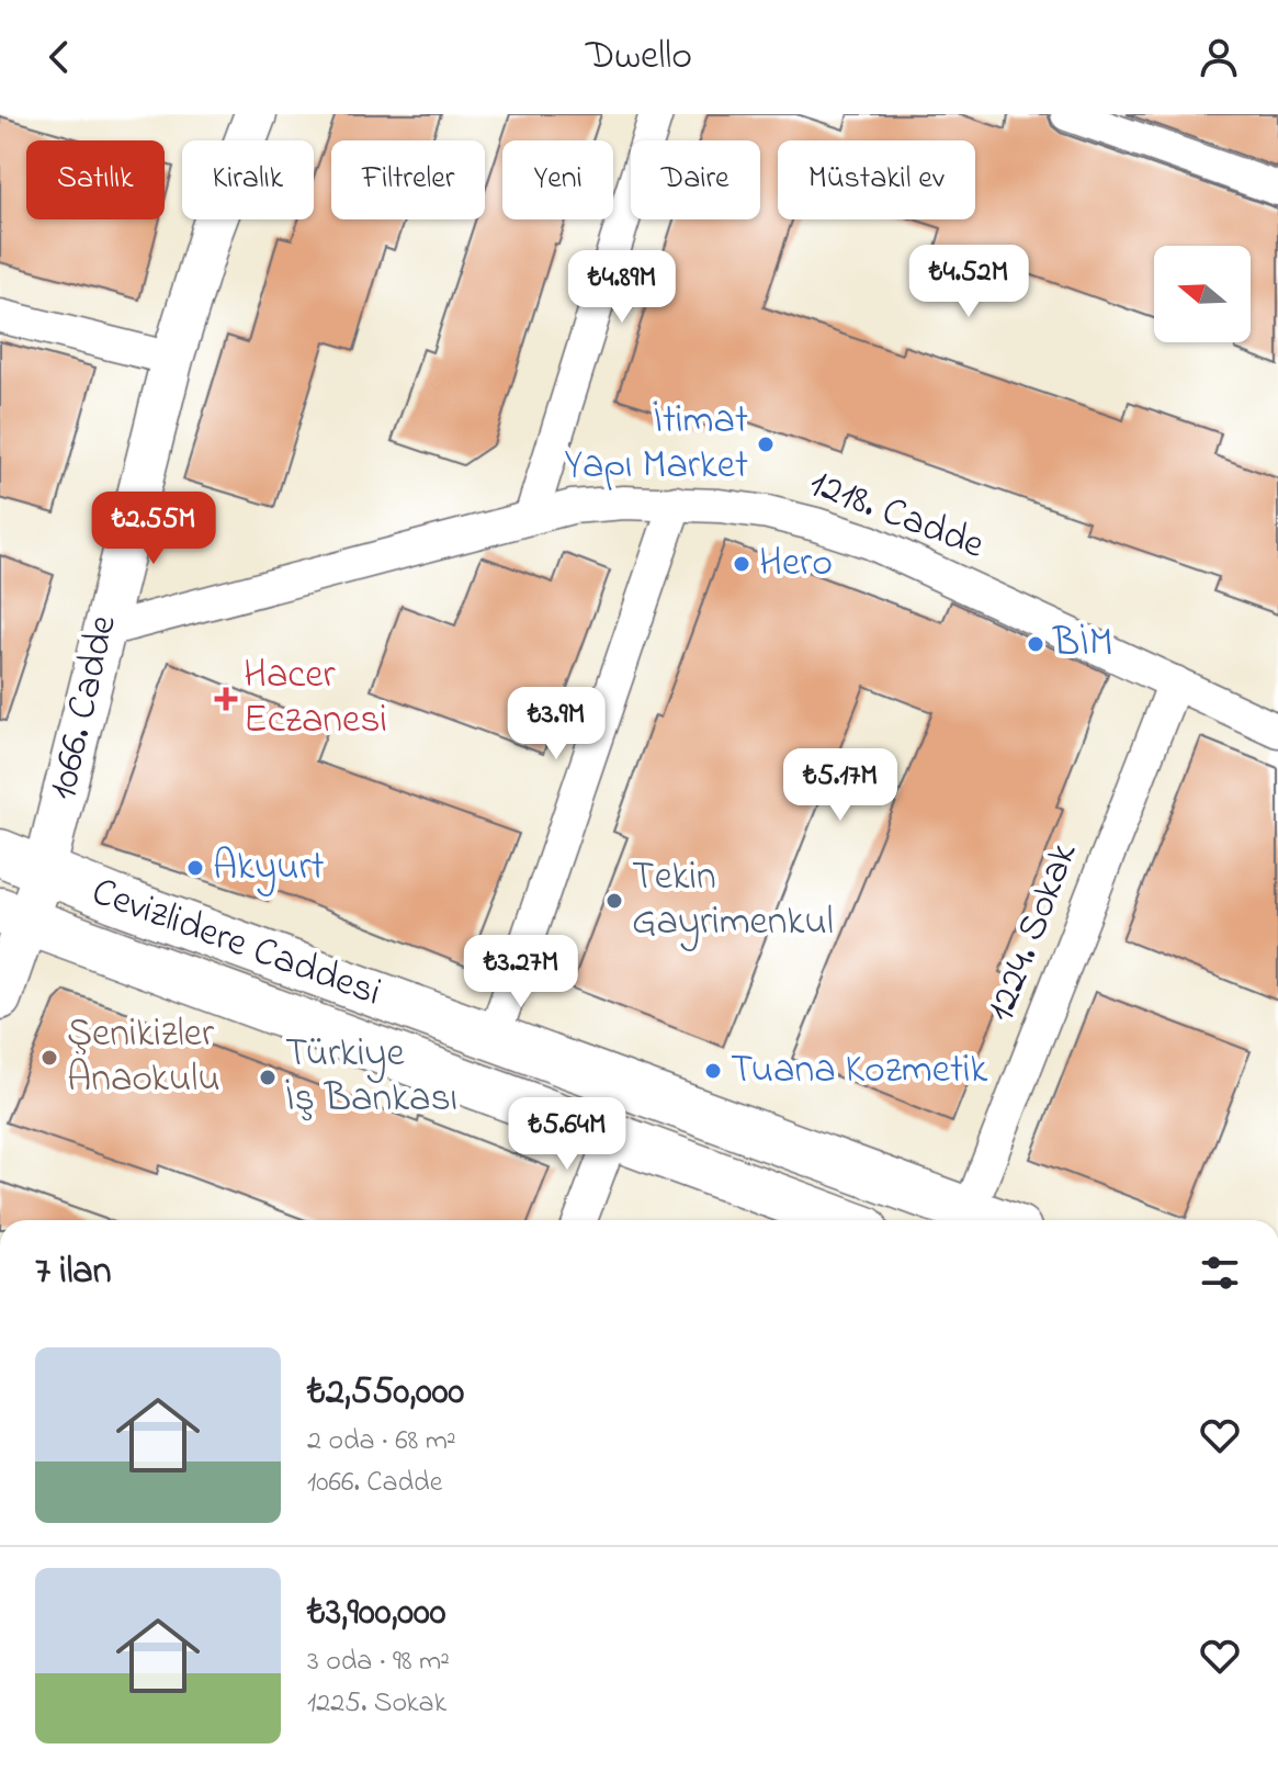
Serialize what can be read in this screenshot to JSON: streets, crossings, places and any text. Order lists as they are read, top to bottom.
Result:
{
  "streets": {
    "main road": ["Cevizlidere Caddesi"],
    "street": ["1218. Cadde", "1066. Cadde", "1224. Sokak"]
  },
  "crossings": [
    ["1218. Cadde", "1066. Cadde"],
    ["1218. Cadde", "1224. Sokak"],
    ["1066. Cadde", "Cevizlidere Caddesi"],
    ["1224. Sokak", "Cevizlidere Caddesi"]
  ],
  "places": {
    "other": [
      "İtimat Yapı Market",
      "Hero",
      "BİM",
      "Akyurt",
      "Tekin Gayrimenkul",
      "Şenikizler Anaokulu",
      "Tuana Kozmetik",
      "Türkiye İş Bankası"
    ],
    "health": ["Hacer Eczanesi"]
  },
  "north": "left",
  "page": {
    "header": "Dwello",
    "chip": [
      "Satılık",
      "Kiralık",
      "Filtreler",
      "Yeni",
      "Daire",
      "Müstakil ev"
    ],
    "price": [
      "₺4.52M",
      "₺4.89M",
      "₺2.55M",
      "₺3.9M",
      "₺5.17M",
      "₺3.27M",
      "₺5.64M"
    ],
    "heading": "7 ilan",
    "list": [
      {
        "name": "₺2,550,000",
        "note": "2 oda · 68 m² · 1066. Cadde"
      },
      {
        "name": "₺3,900,000",
        "note": "3 oda · 98 m² · 1225. Sokak"
      }
    ]
  }
}
